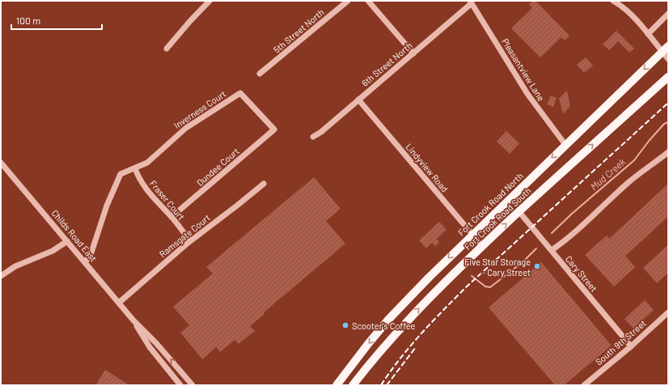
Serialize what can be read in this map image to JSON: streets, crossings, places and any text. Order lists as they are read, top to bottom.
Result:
{
  "streets": {
    "main road": ["Fort Crook Road North", "Fort Crook Road South"],
    "street": [
      "5th Street North",
      "6th Street North",
      "Pleasantview Lane",
      "Inverness Court",
      "Dundee Court",
      "Lindyview Road",
      "Fraser Court",
      "Childs Road East",
      "Ramsgate Court",
      "Cary Street",
      "South 9th Street"
    ]
  },
  "crossings": [
    ["6th Street North", "Pleasantview Lane"],
    ["6th Street North", "Lindyview Road"],
    ["Pleasantview Lane", "Fort Crook Road North"],
    ["Inverness Court", "Dundee Court"],
    ["Inverness Court", "Fraser Court"],
    ["Inverness Court", "Childs Road East"],
    ["Dundee Court", "Fraser Court"],
    ["Lindyview Road", "Fort Crook Road North"],
    ["Lindyview Road", "Fort Crook Road South"],
    ["Fraser Court", "Ramsgate Court"],
    ["Fort Crook Road South", "Cary Street"],
    ["Childs Road East", "Ramsgate Court"],
    ["Cary Street", "South 9th Street"]
  ],
  "one_way": ["Fort Crook Road North", "Fort Crook Road South"],
  "water": ["Mud Creek"],
  "places": ["Five Star Storage - Cary Street", "Scooter's Coffee"],
  "scale_bar": "100 m"
}
